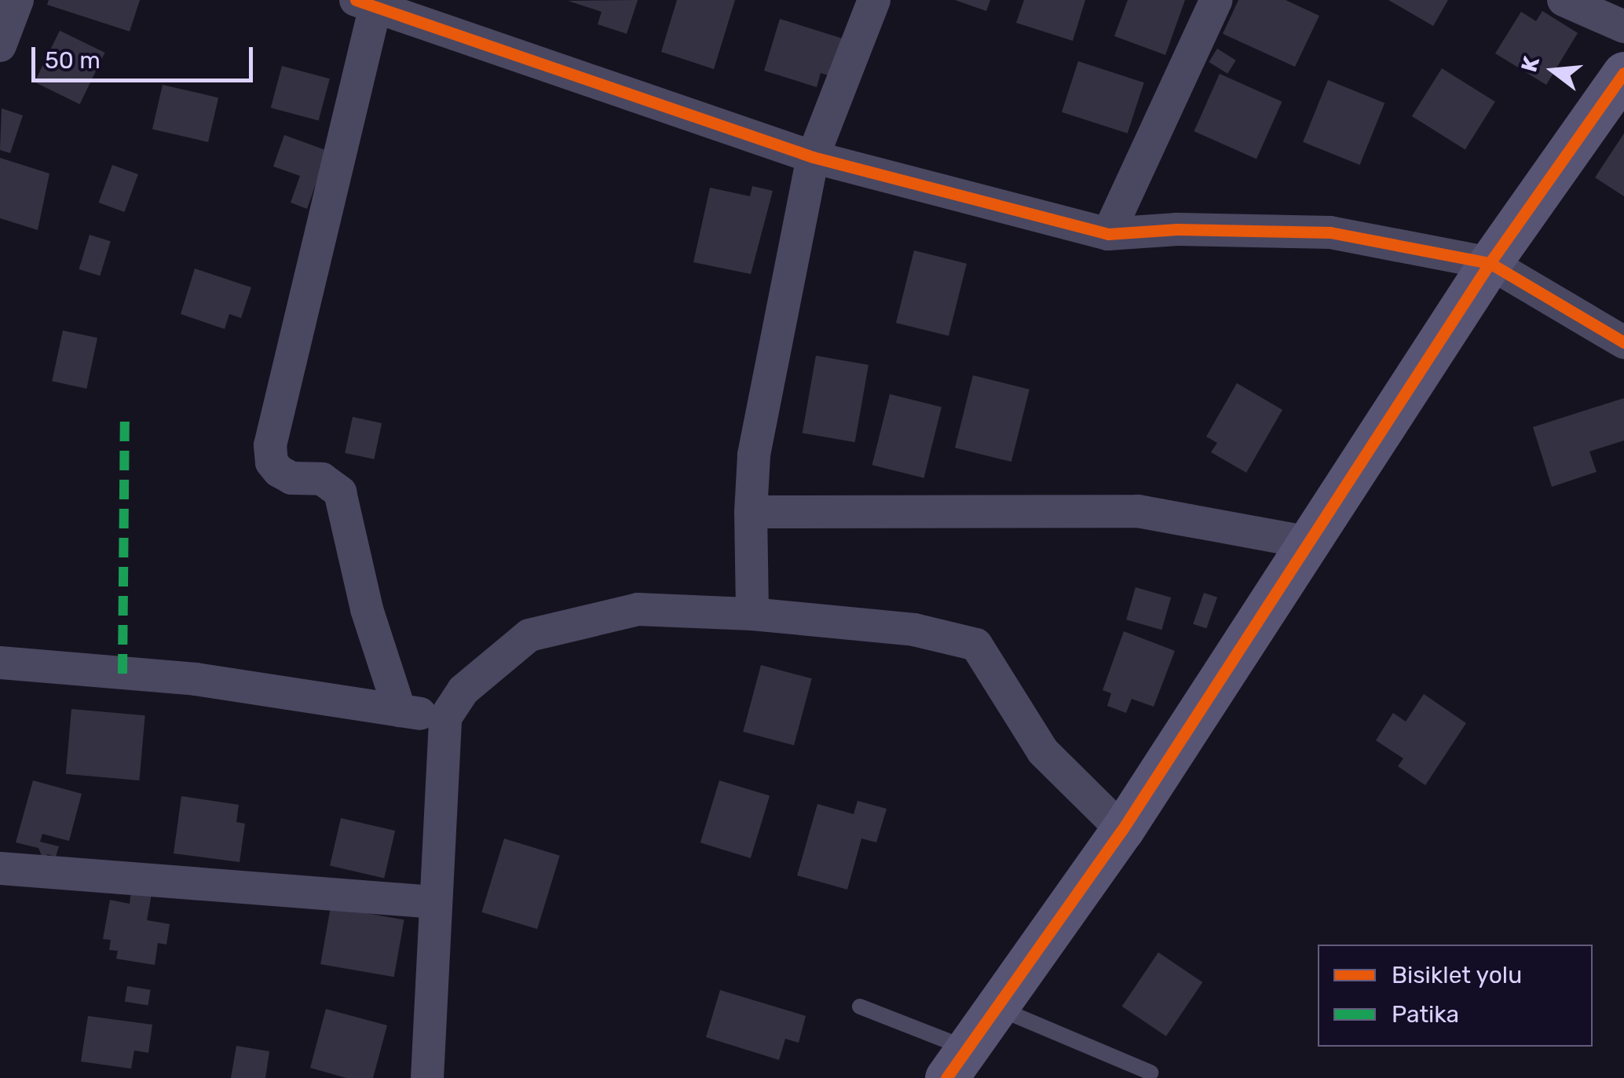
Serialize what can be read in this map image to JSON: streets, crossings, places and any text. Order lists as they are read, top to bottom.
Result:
{
  "legend": ["Bisiklet yolu", "Patika"],
  "scale_bar": "50 m",
  "north": "left"
}
